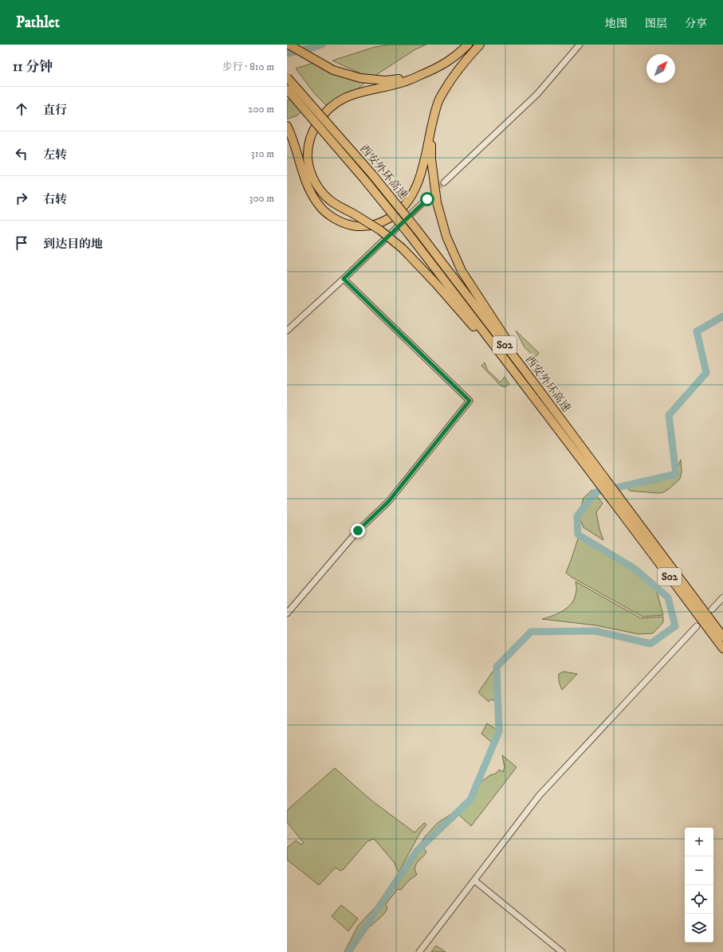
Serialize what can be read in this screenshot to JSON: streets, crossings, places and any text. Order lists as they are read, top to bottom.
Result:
{
  "streets": {
    "highway": ["西安外环高速", "S02"]
  },
  "north": "top right",
  "page": {
    "header": "Pathlet",
    "nav": ["地图", "图层", "分享"],
    "heading": ["11 分钟", "步行 · 810 m"],
    "list": [
      ["直行", "200 m"],
      ["左转", "310 m"],
      ["右转", "300 m"],
      "到达目的地"
    ],
    "map_buttons": ["+", "−"]
  }
}
